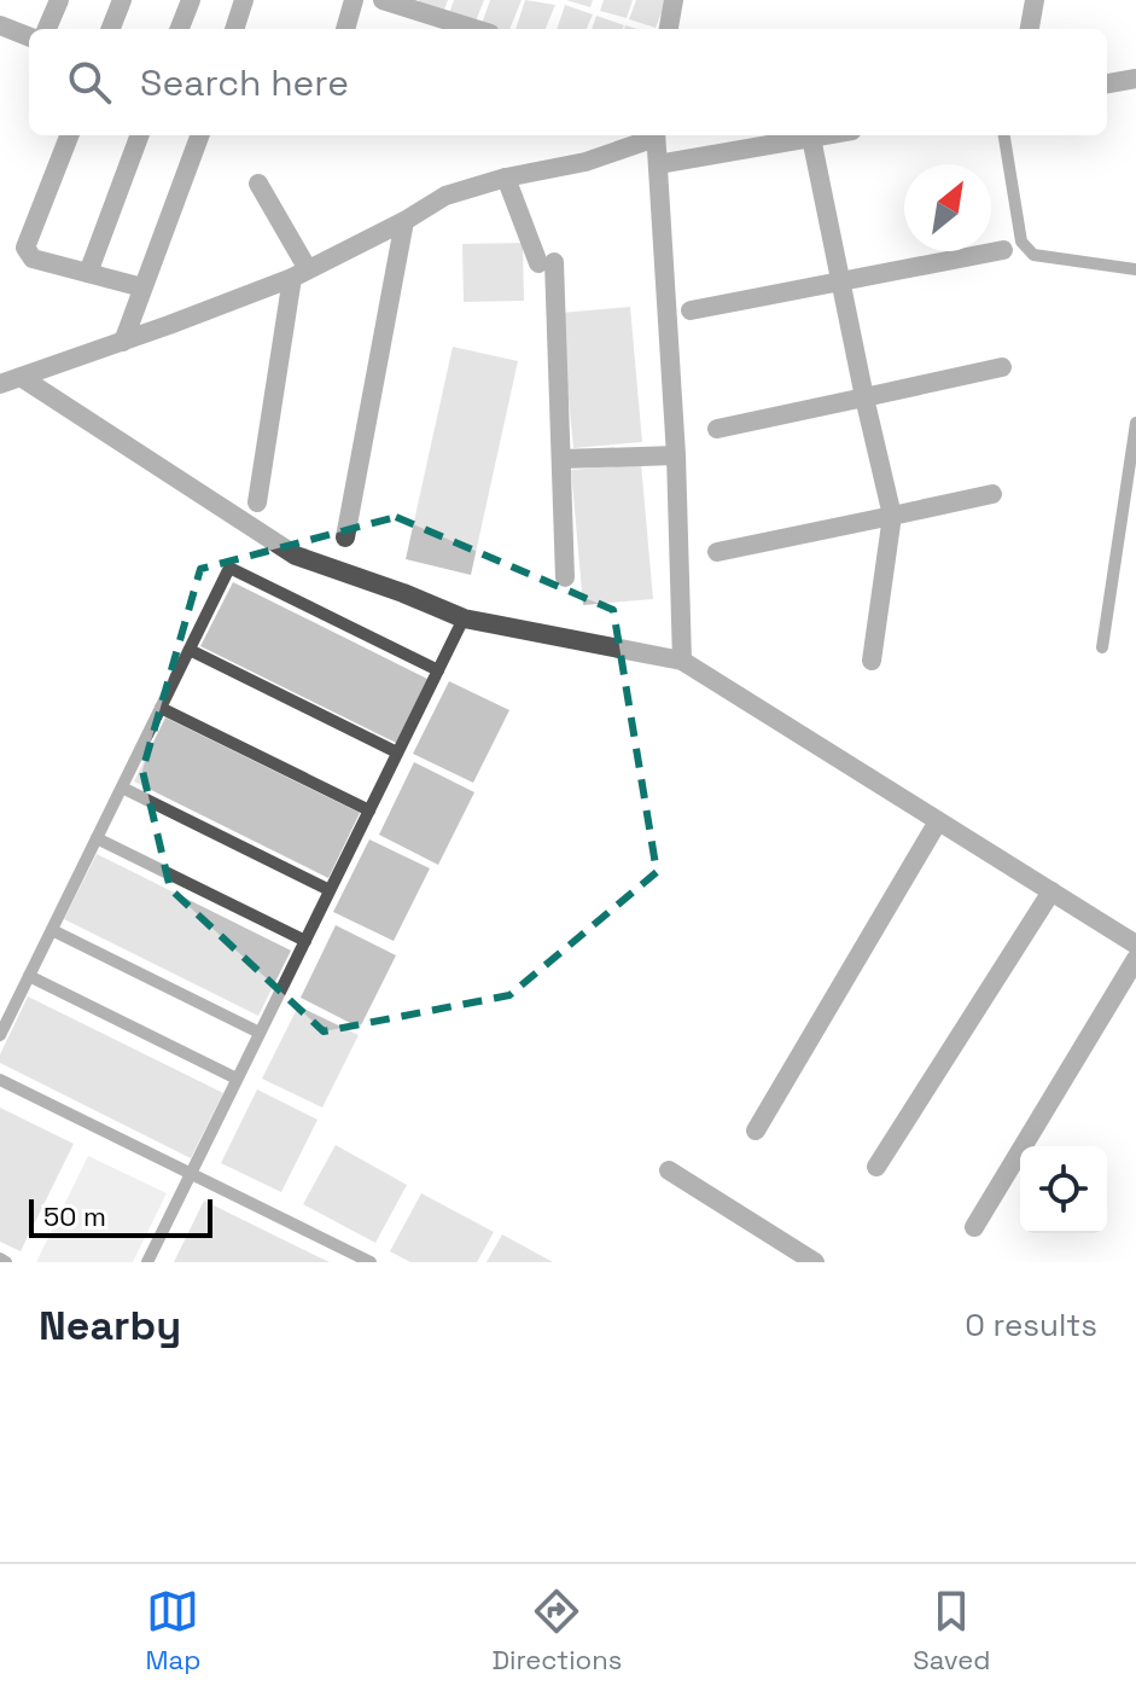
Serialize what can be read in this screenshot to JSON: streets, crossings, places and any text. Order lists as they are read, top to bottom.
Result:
{
  "scale_bar": "50 m",
  "north": "top right",
  "page": {
    "search": "Search here",
    "scale": "50 m",
    "heading": ["Nearby", "0 results"],
    "nav": ["Map", "Directions", "Saved"]
  }
}
